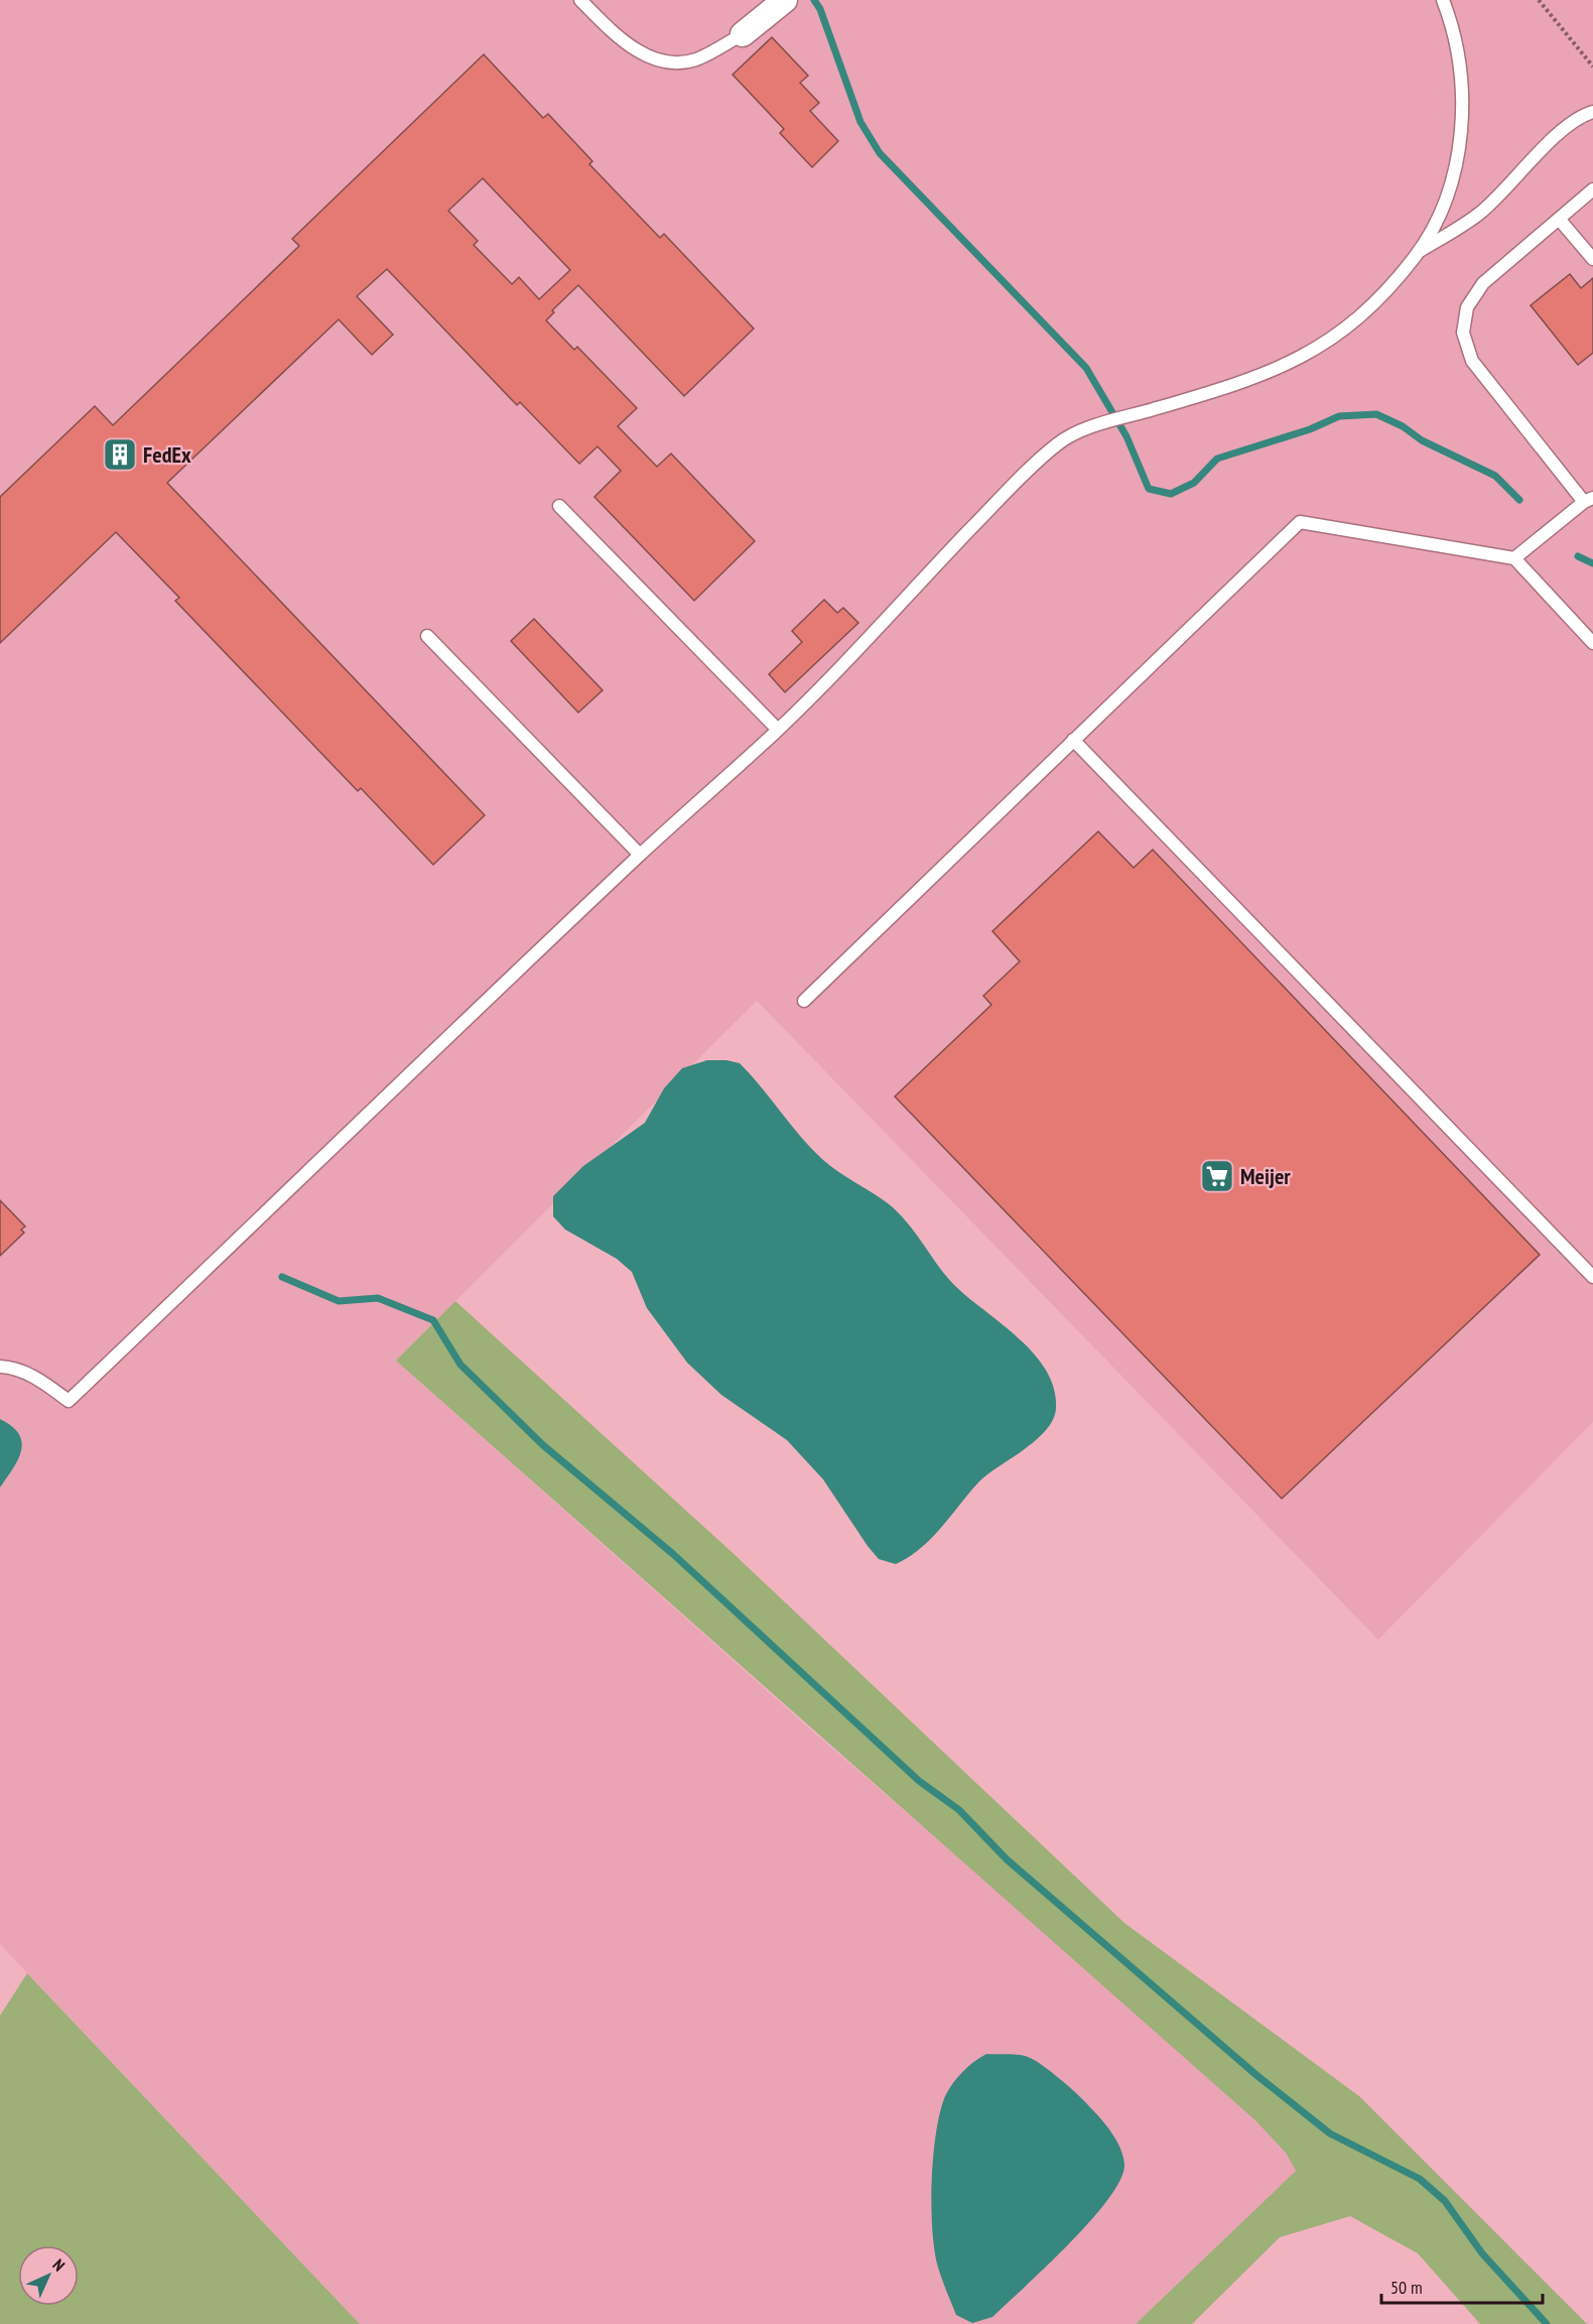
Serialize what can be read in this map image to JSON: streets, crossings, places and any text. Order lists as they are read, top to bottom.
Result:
{
  "places": {
    "building": ["FedEx"],
    "supermarket": ["Meijer"]
  },
  "scale_bar": "50 m",
  "north": "top right"
}
